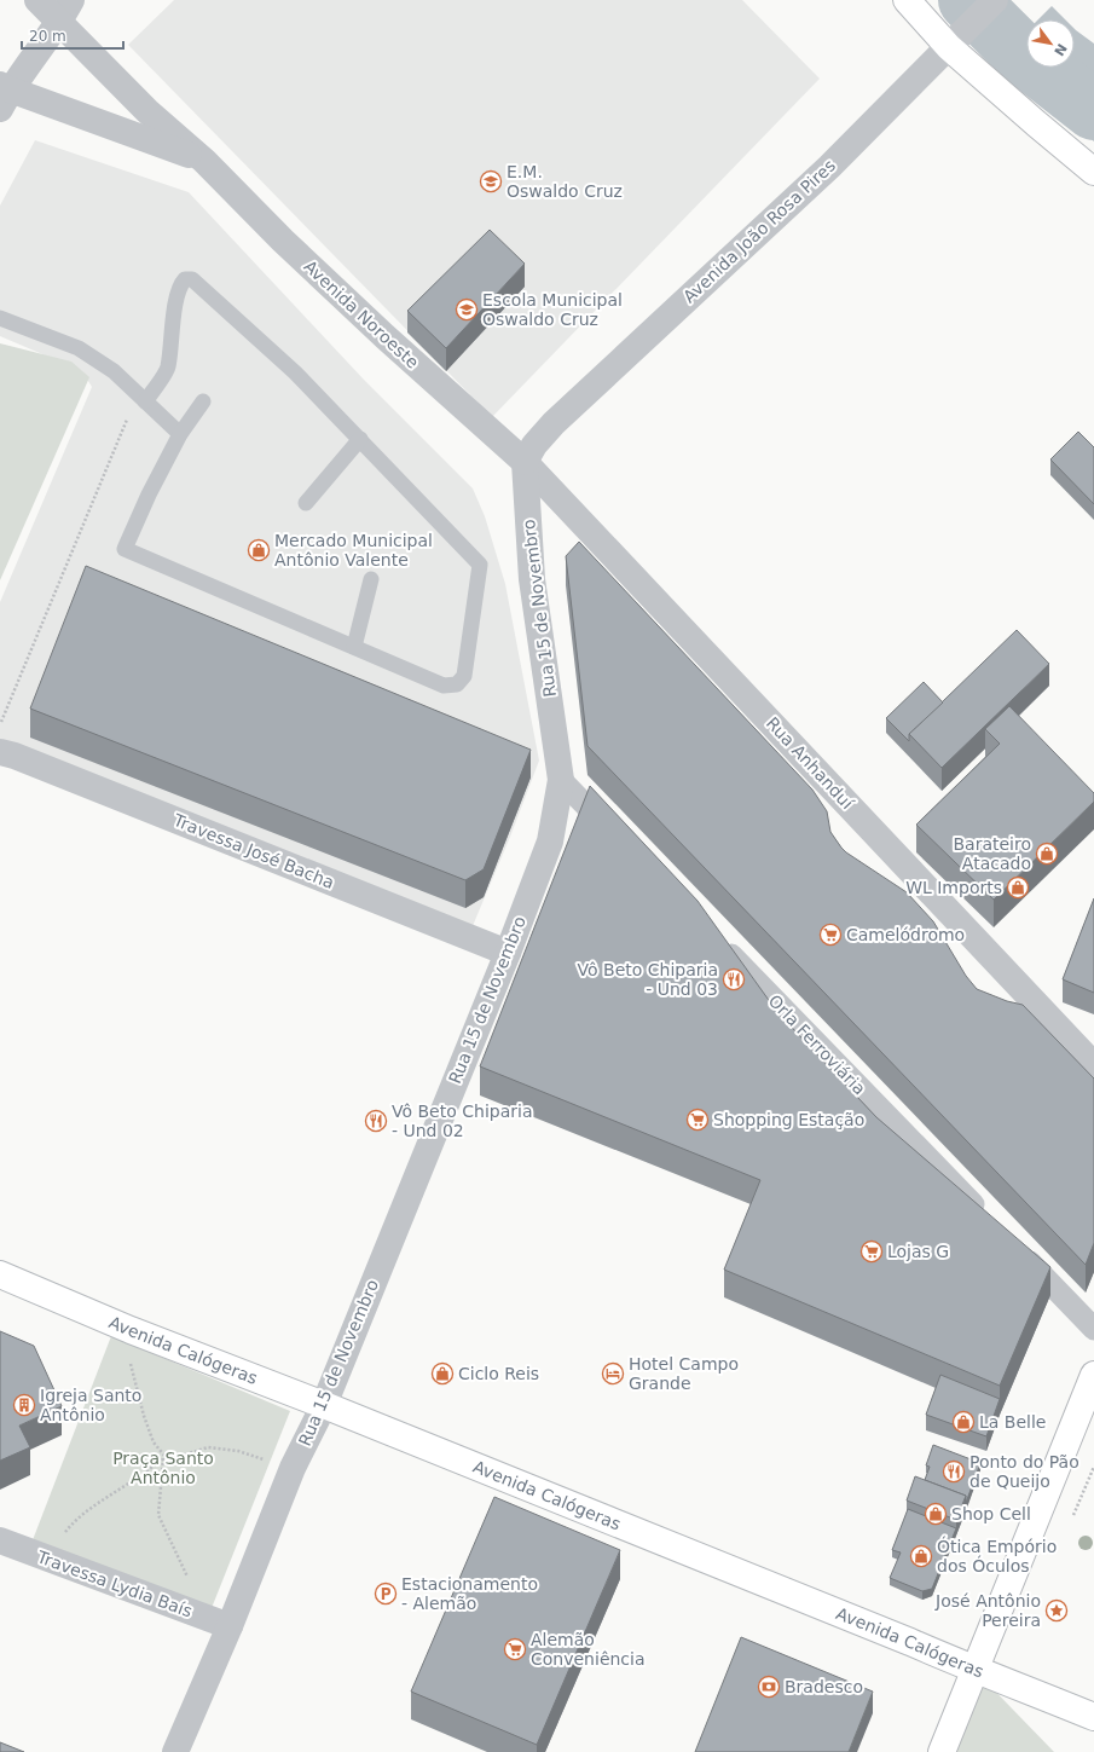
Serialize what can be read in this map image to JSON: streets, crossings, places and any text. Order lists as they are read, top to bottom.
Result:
{
  "streets": {
    "main road": ["Avenida Calógeras"],
    "street": [
      "Avenida João Rosa Pires",
      "Avenida Noroeste",
      "Rua 15 de Novembro",
      "Rua Anhanduí",
      "Travessa José Bacha",
      "Orla Ferroviária",
      "Travessa Lydia Baís"
    ]
  },
  "crossings": [
    ["Avenida João Rosa Pires", "Avenida Noroeste"],
    ["Avenida João Rosa Pires", "Rua 15 de Novembro"],
    ["Avenida João Rosa Pires", "Rua Anhanduí"],
    ["Avenida Noroeste", "Rua 15 de Novembro"],
    ["Avenida Noroeste", "Rua Anhanduí"],
    ["Rua 15 de Novembro", "Rua Anhanduí"],
    ["Rua 15 de Novembro", "Travessa José Bacha"],
    ["Rua 15 de Novembro", "Avenida Calógeras"],
    ["Rua 15 de Novembro", "Travessa Lydia Baís"]
  ],
  "parks": ["Praça Santo Antônio"],
  "places": {
    "school or university": ["E.M. Oswaldo Cruz", "Escola Municipal Oswaldo Cruz"],
    "shop": [
      "Mercado Municipal Antônio Valente",
      "Barateiro Atacado",
      "WL Imports",
      "Ciclo Reis",
      "La Belle",
      "Shop Cell",
      "Ótica Empório dos Óculos"
    ],
    "supermarket": [
      "Camelódromo",
      "Shopping Estação",
      "Lojas G",
      "Alemão Conveniência"
    ],
    "restaurant": ["Vô Beto Chiparia - Und 03", "Vô Beto Chiparia - Und 02", "Ponto do Pão de Queijo"],
    "hotel": ["Hotel Campo Grande"],
    "building": ["Igreja Santo Antônio"],
    "parking": ["Estacionamento - Alemão"],
    "place": ["José Antônio Pereira"],
    "bank": ["Bradesco"]
  },
  "scale_bar": "20 m",
  "north": "bottom right"
}
